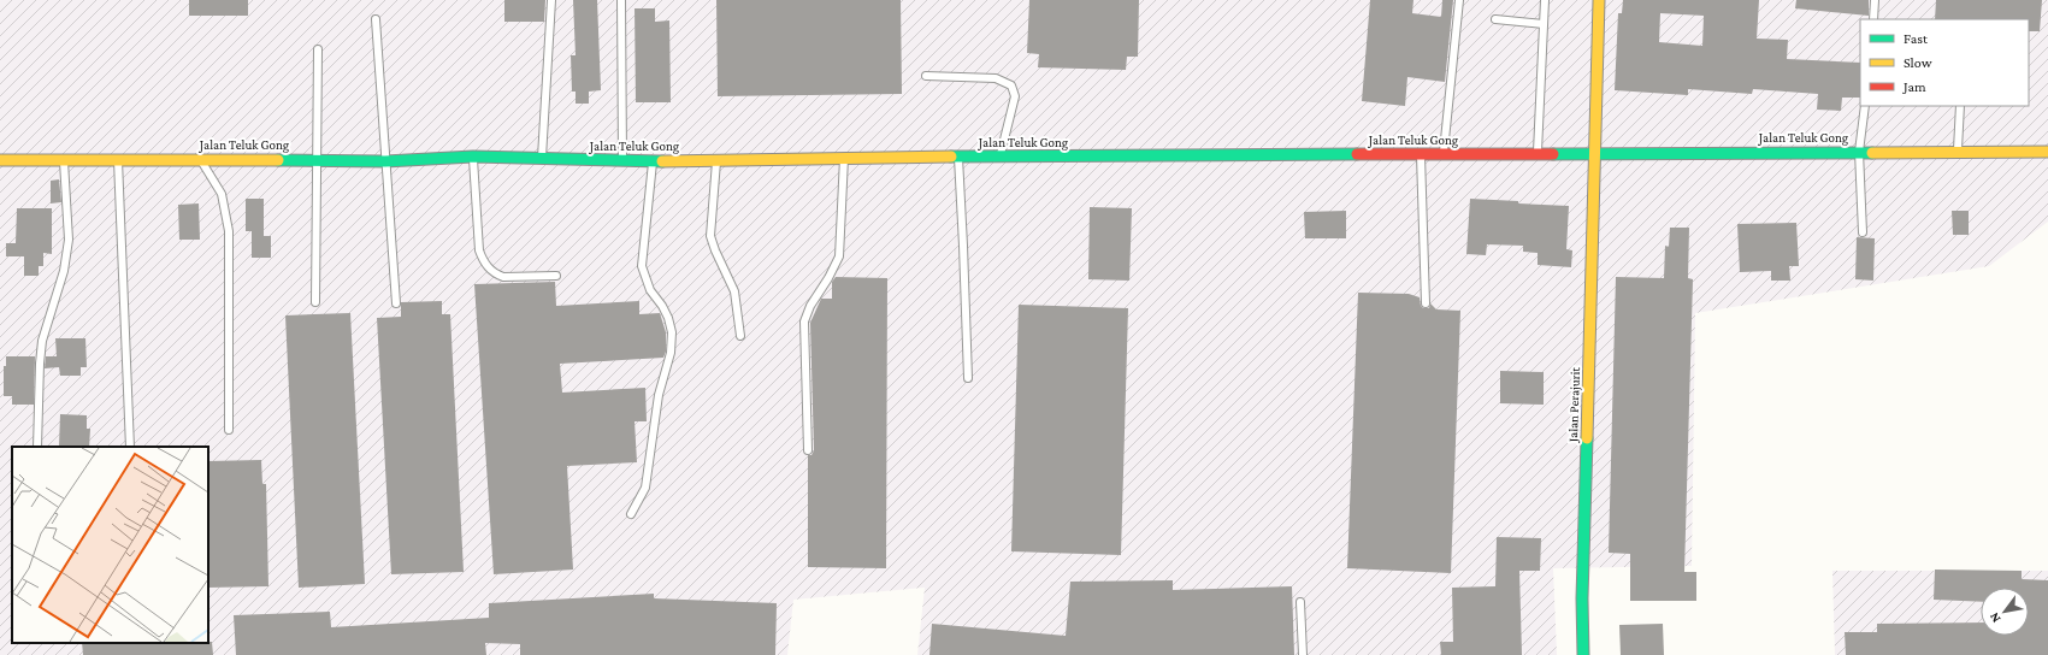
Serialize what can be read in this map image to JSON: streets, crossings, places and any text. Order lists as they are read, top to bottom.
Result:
{
  "streets": {
    "street": ["Jalan Teluk Gong", "Jalan Perajurit"]
  },
  "crossings": [
    ["Jalan Teluk Gong", "Jalan Perajurit"]
  ],
  "legend": ["Fast", "Slow", "Jam"],
  "north": "bottom left"
}
